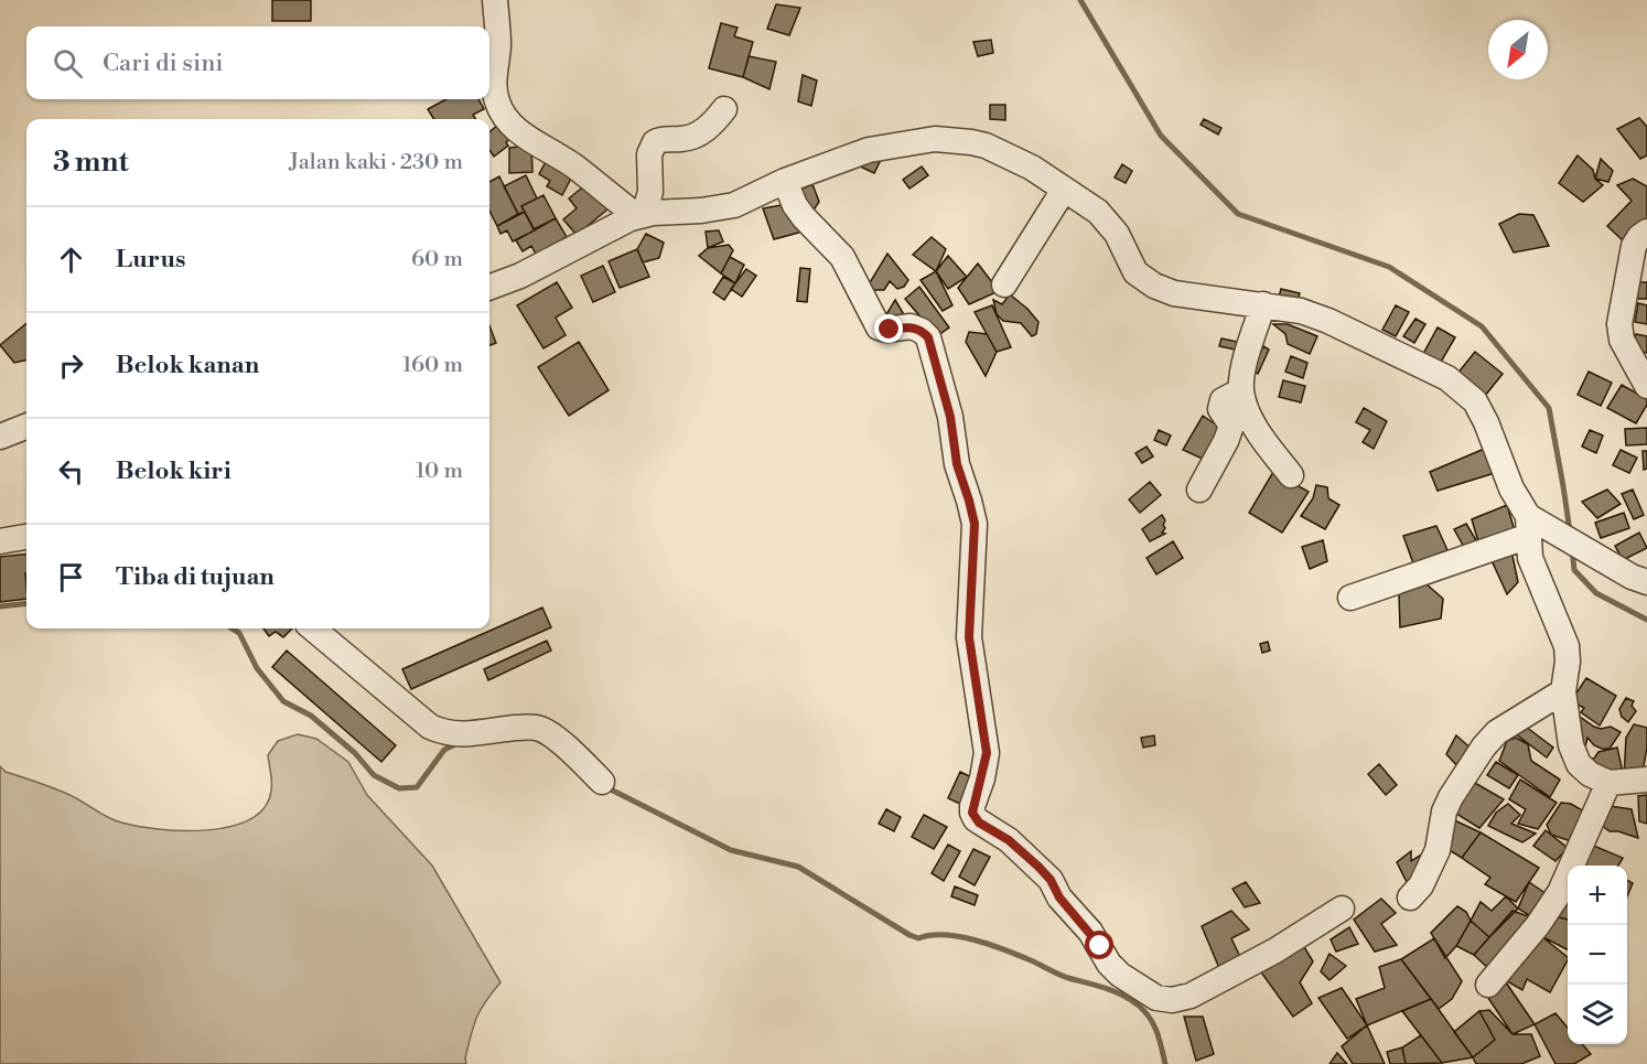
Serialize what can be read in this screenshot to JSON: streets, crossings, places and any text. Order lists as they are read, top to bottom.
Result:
{
  "north": "bottom left",
  "page": {
    "search": "Cari di sini",
    "heading": ["3 mnt", "Jalan kaki · 230 m"],
    "list": [
      ["Lurus", "60 m"],
      ["Belok kanan", "160 m"],
      ["Belok kiri", "10 m"],
      "Tiba di tujuan"
    ],
    "map_buttons": ["+", "−"]
  }
}
